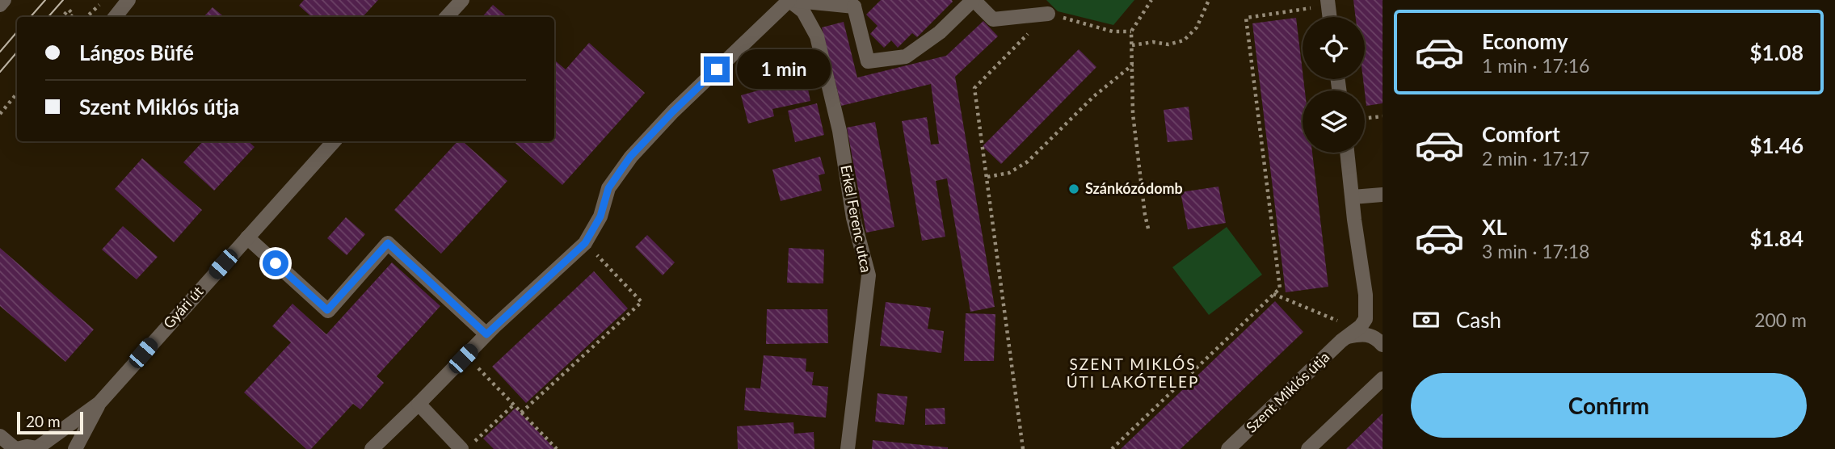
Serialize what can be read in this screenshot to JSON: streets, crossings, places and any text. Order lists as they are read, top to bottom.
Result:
{
  "streets": {
    "street": ["Erkel Ferenc utca", "Gyári út", "Szent Miklós útja"]
  },
  "districts": ["SZENT MIKLÓS ÚTI LAKÓTELEP"],
  "places": ["Szánkózódomb"],
  "scale_bar": "20 m",
  "page": {
    "list": [
      {
        "name": "Economy",
        "note": "1 min · 17:16",
        "value": "$1.08"
      },
      {
        "name": "Comfort",
        "note": "2 min · 17:17",
        "value": "$1.46"
      },
      {
        "name": "XL",
        "note": "3 min · 17:18",
        "value": "$1.84"
      }
    ],
    "banner": ["Lángos Büfé", "Szent Miklós útja"],
    "bubble": "1 min",
    "pay": ["Cash", "200 m"],
    "buttons": "Confirm",
    "scale": "20 m"
  }
}
